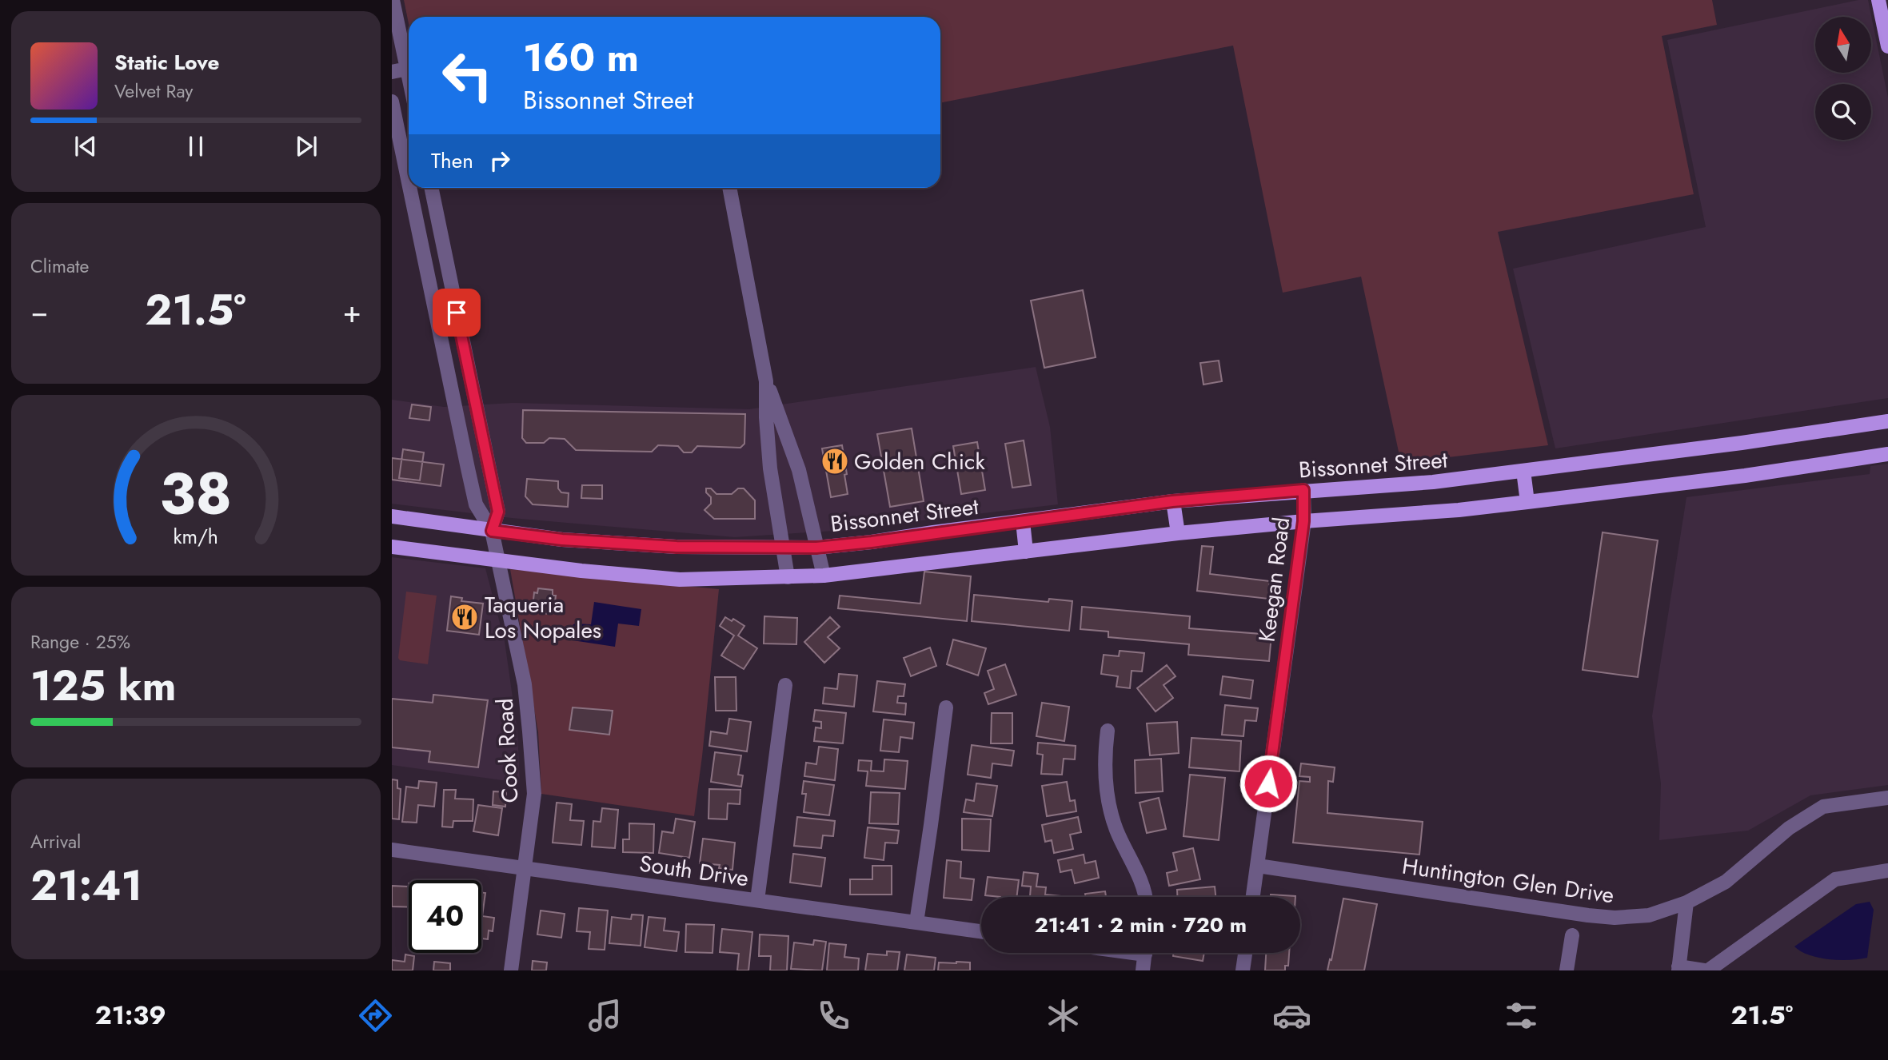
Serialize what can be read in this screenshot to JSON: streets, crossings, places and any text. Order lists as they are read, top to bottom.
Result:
{
  "streets": {
    "main road": ["Bissonnet Street"],
    "street": [
      "Keegan Road",
      "Cook Road",
      "South Drive",
      "Huntington Glen Drive"
    ]
  },
  "crossings": [
    ["Bissonnet Street", "Keegan Road"],
    ["Bissonnet Street", "Cook Road"],
    ["Keegan Road", "Huntington Glen Drive"],
    ["Cook Road", "South Drive"]
  ],
  "places": {
    "restaurant": ["Golden Chick", "Taqueria Los Nopales"]
  },
  "north": "top",
  "page": {
    "turn": ["160 m", "Bissonnet Street"],
    "song": ["Static Love", "Velvet Ray"],
    "then": "Then",
    "tile": [
      "Climate",
      ["Range · 25%", "125 km"],
      ["Arrival", "21:41"]
    ],
    "heat": ["−", "21.5°", "+"],
    "limit": "40",
    "trip": "21:41 · 2 min · 720 m",
    "tabs": ["21:39", "21.5°"],
    "gauge": ["38", "km/h"]
  }
}
